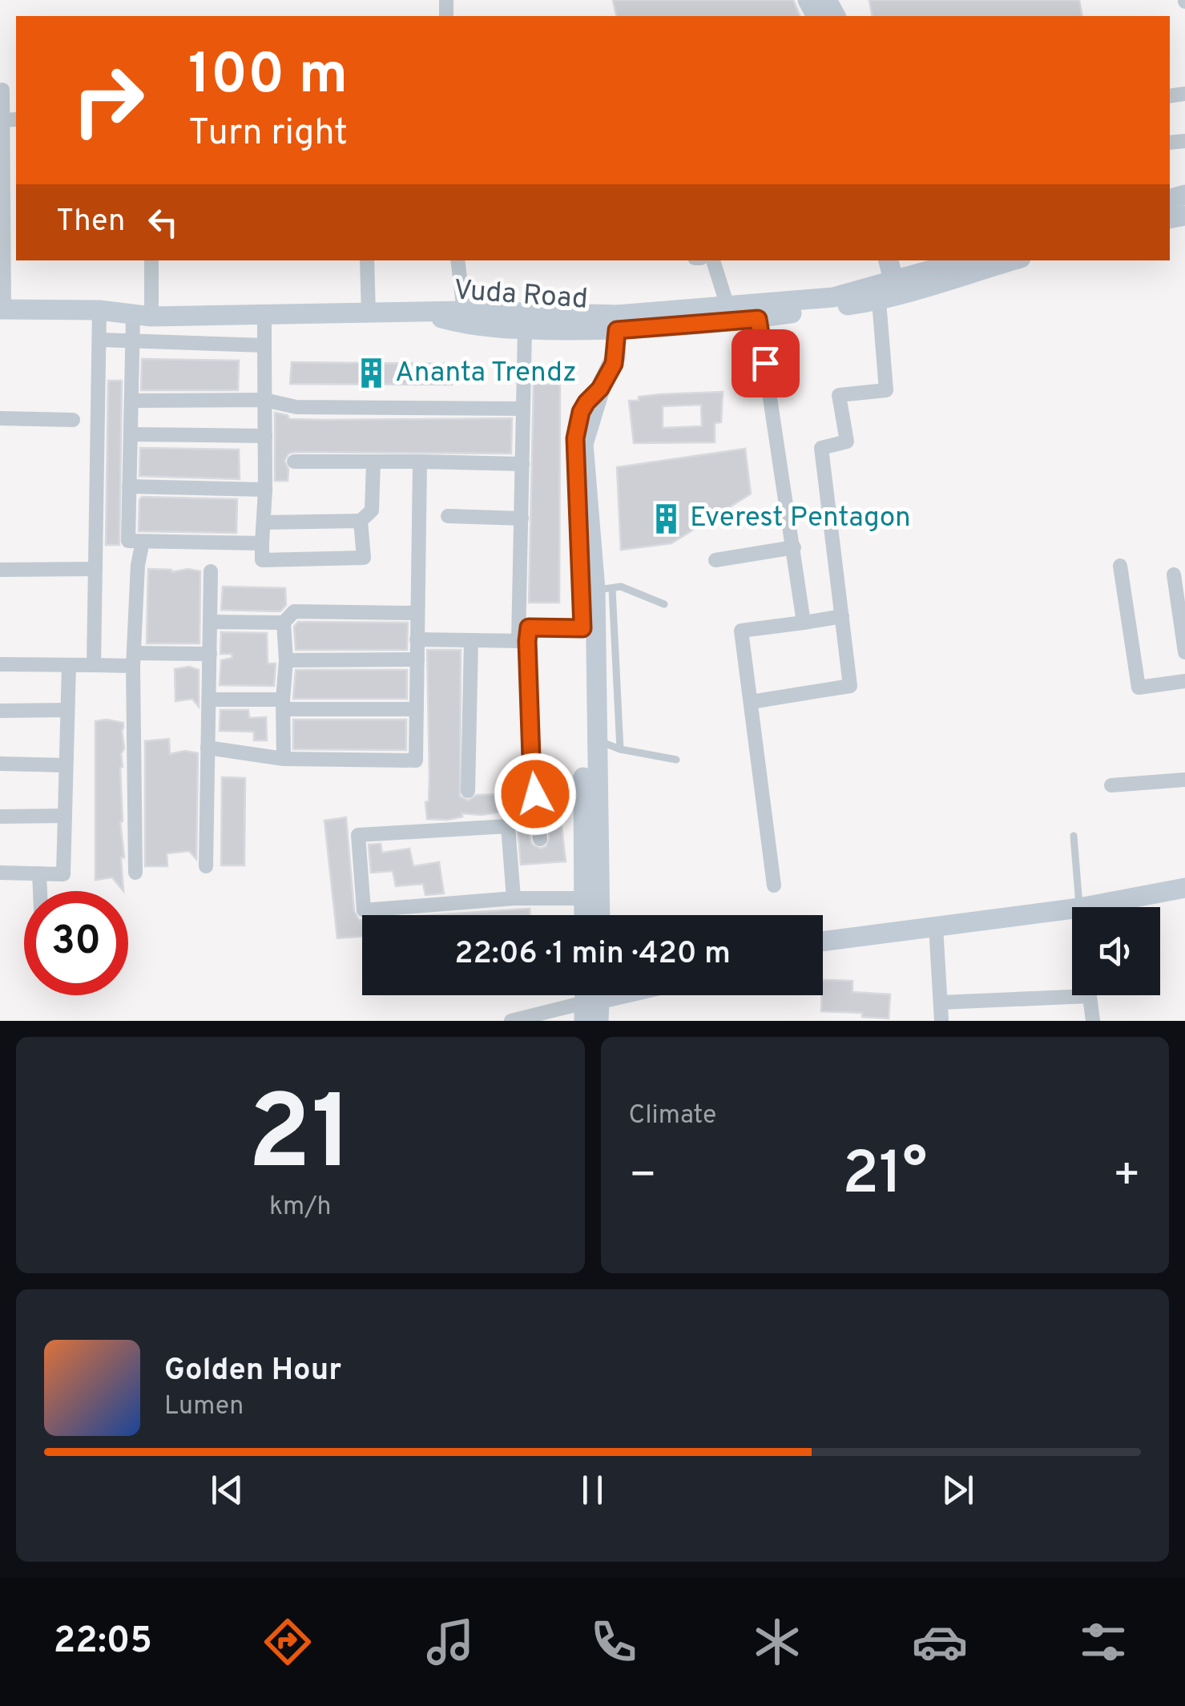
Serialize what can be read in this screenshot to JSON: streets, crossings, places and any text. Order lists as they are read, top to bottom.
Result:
{
  "streets": {
    "street": ["Vuda Road"]
  },
  "places": {
    "building": ["Ananta Trendz", "Everest Pentagon"]
  },
  "page": {
    "turn": ["100 m", "Turn right"],
    "then": "Then",
    "limit": "30",
    "trip": "22:06 · 1 min · 420 m",
    "tile": [
      ["21", "km/h"],
      "Climate"
    ],
    "heat": ["−", "21°", "+"],
    "song": ["Golden Hour", "Lumen"],
    "tabs": "22:05"
  }
}
